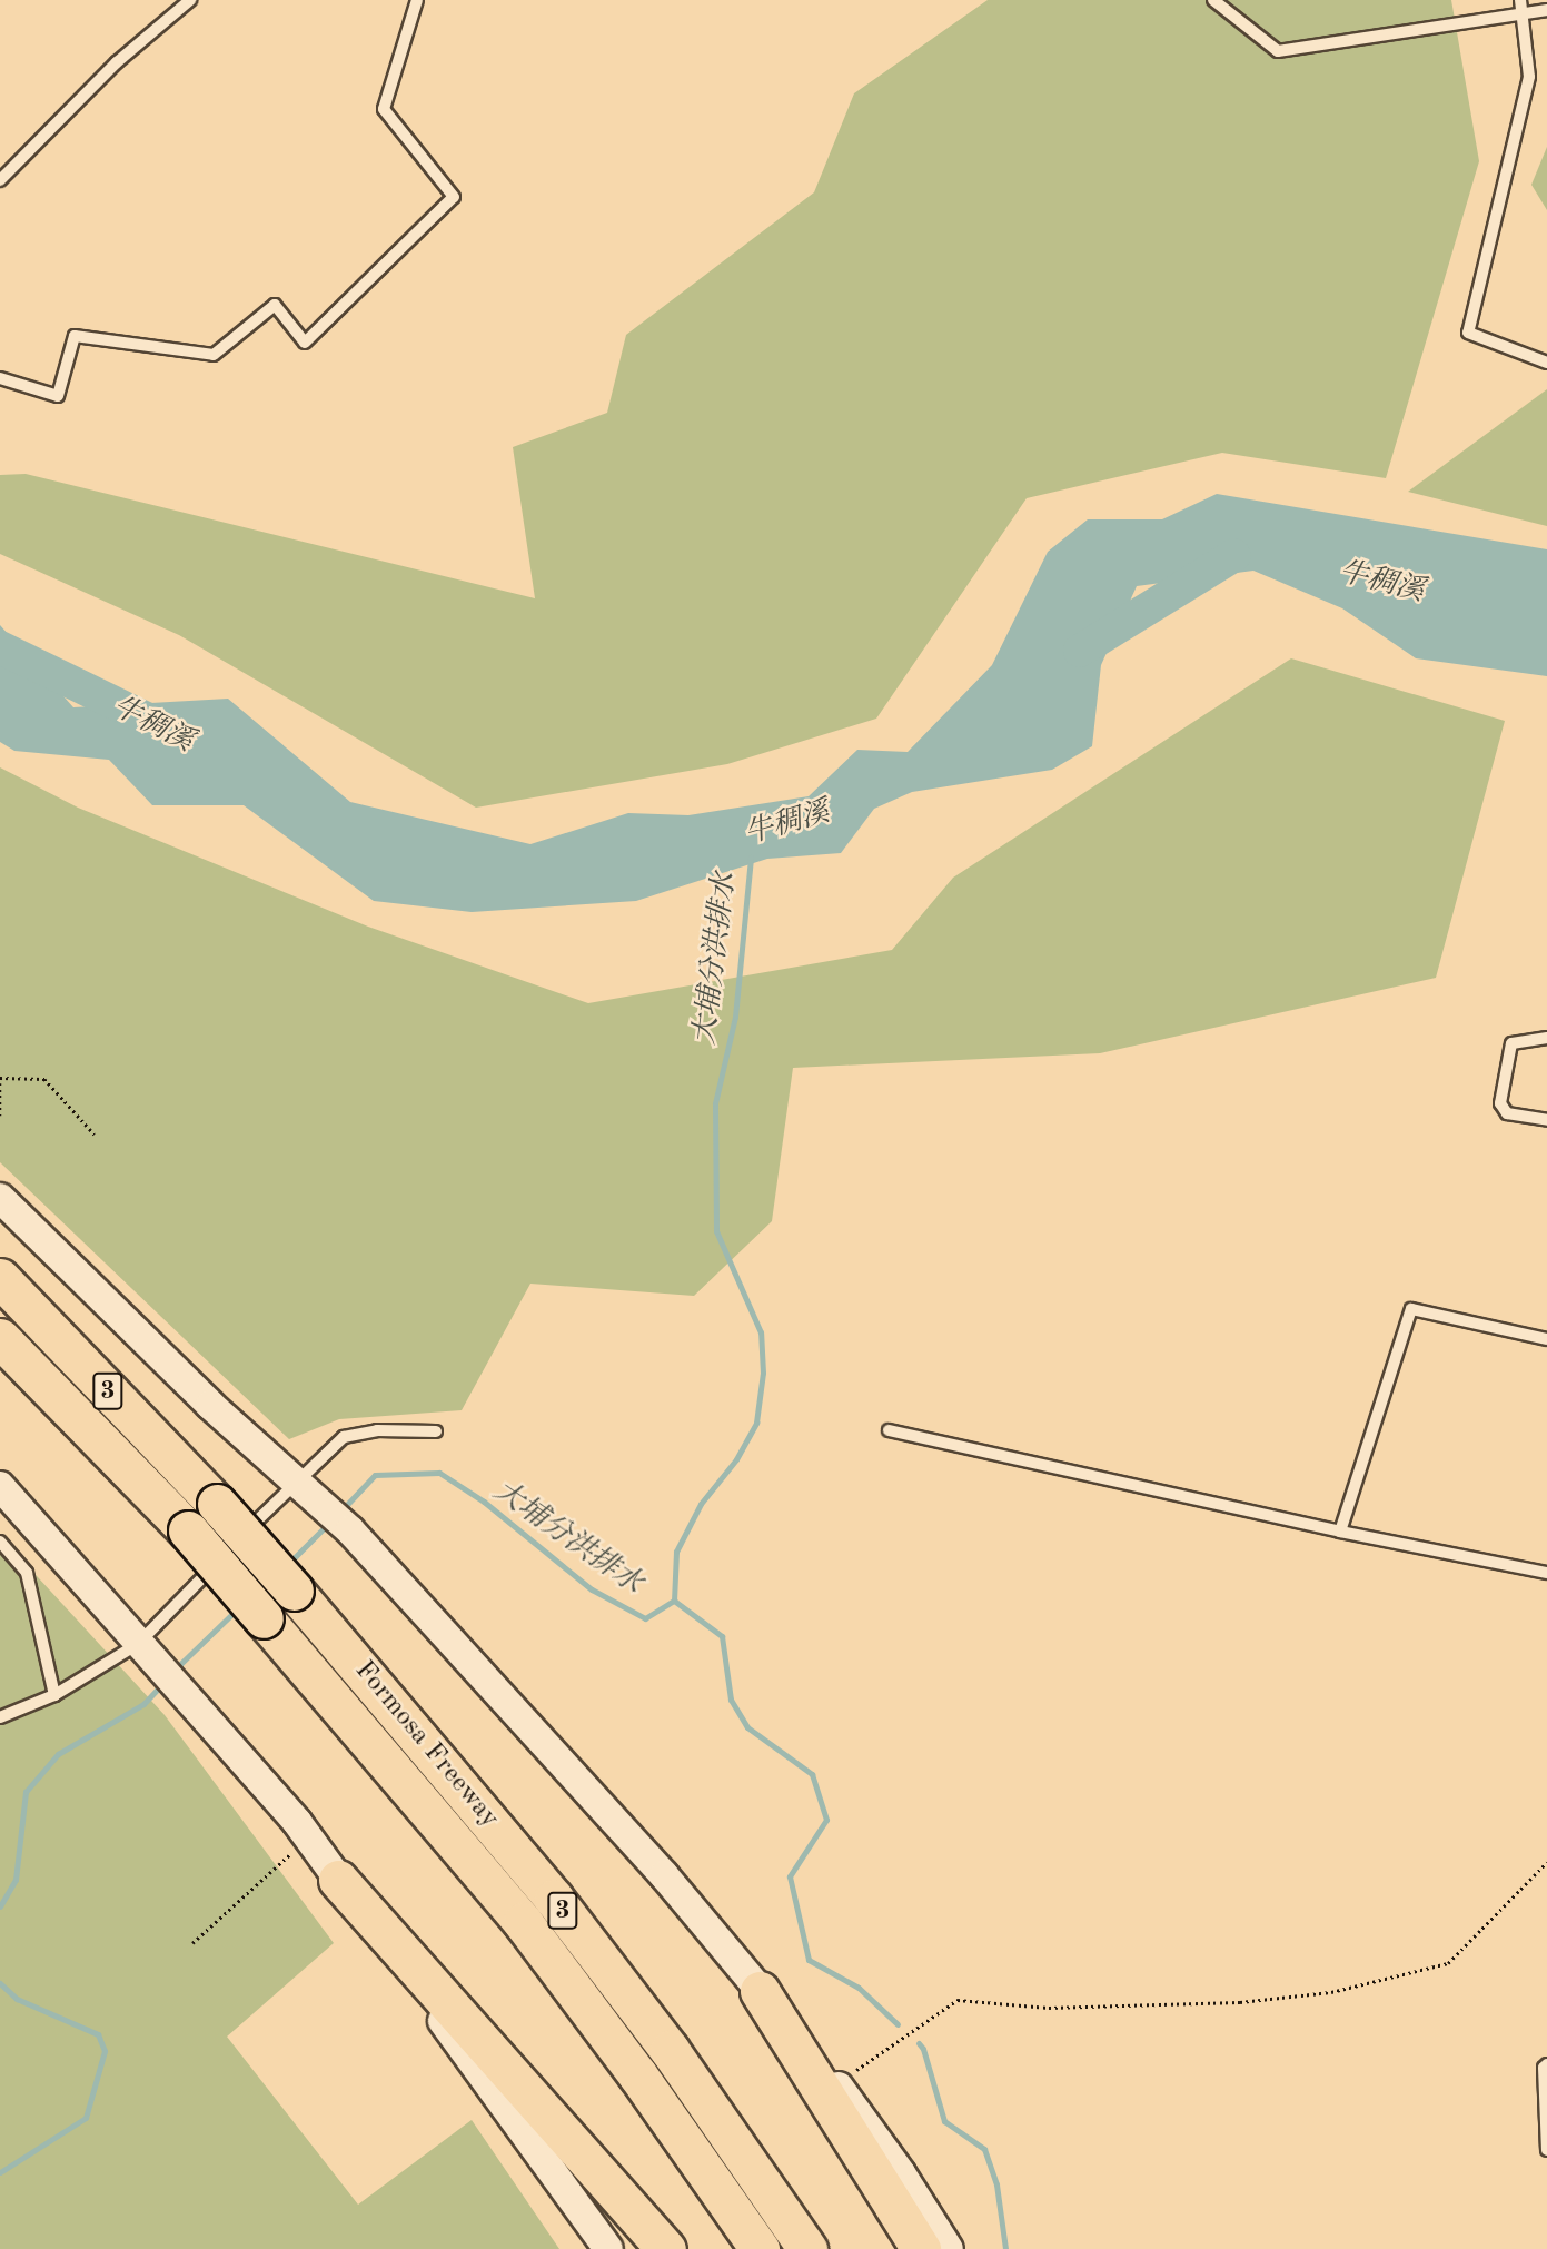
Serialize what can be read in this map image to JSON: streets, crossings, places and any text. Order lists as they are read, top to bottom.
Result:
{
  "streets": {
    "highway": ["3", "Formosa Freeway"]
  },
  "water": ["牛稠溪", "大埔分洪排水"]
}
